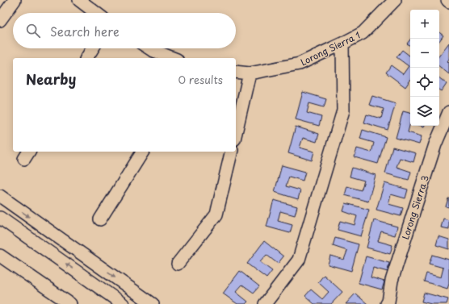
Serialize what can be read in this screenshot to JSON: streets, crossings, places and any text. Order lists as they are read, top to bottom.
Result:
{
  "streets": {
    "street": ["Lorong Sierra 1", "Lorong Sierra 3"]
  },
  "page": {
    "map_buttons": ["+", "−"],
    "search": "Search here",
    "heading": ["Nearby", "0 results"]
  }
}
